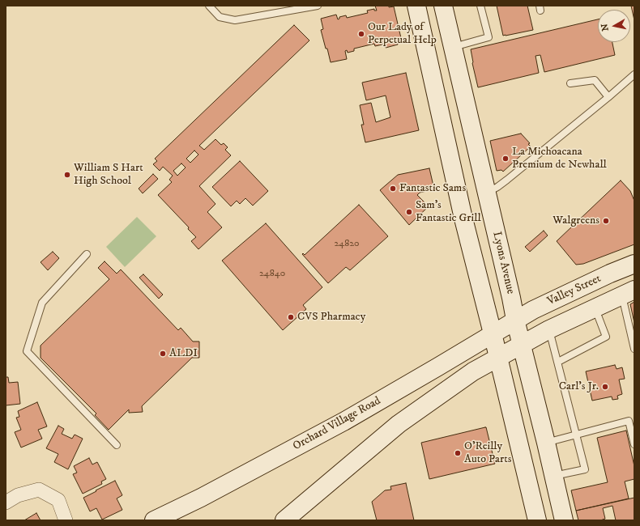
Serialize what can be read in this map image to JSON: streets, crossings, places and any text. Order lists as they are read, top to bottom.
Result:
{
  "streets": {
    "main road": ["Lyons Avenue", "Valley Street", "Orchard Village Road"]
  },
  "crossings": [
    ["Lyons Avenue", "Valley Street"],
    ["Lyons Avenue", "Orchard Village Road"],
    ["Valley Street", "Orchard Village Road"]
  ],
  "places": [
    "Our Lady of Perpetual Help",
    "La Michoacana Premium de Newhall",
    "William S Hart High School",
    "Fantastic Sams",
    "Sam's Fantastic Grill",
    "Walgreens",
    "CVS Pharmacy",
    "ALDI",
    "Carl's Jr.",
    "O'Reilly Auto Parts"
  ],
  "house_numbers": ["24820", "24840"],
  "north": "left"
}
